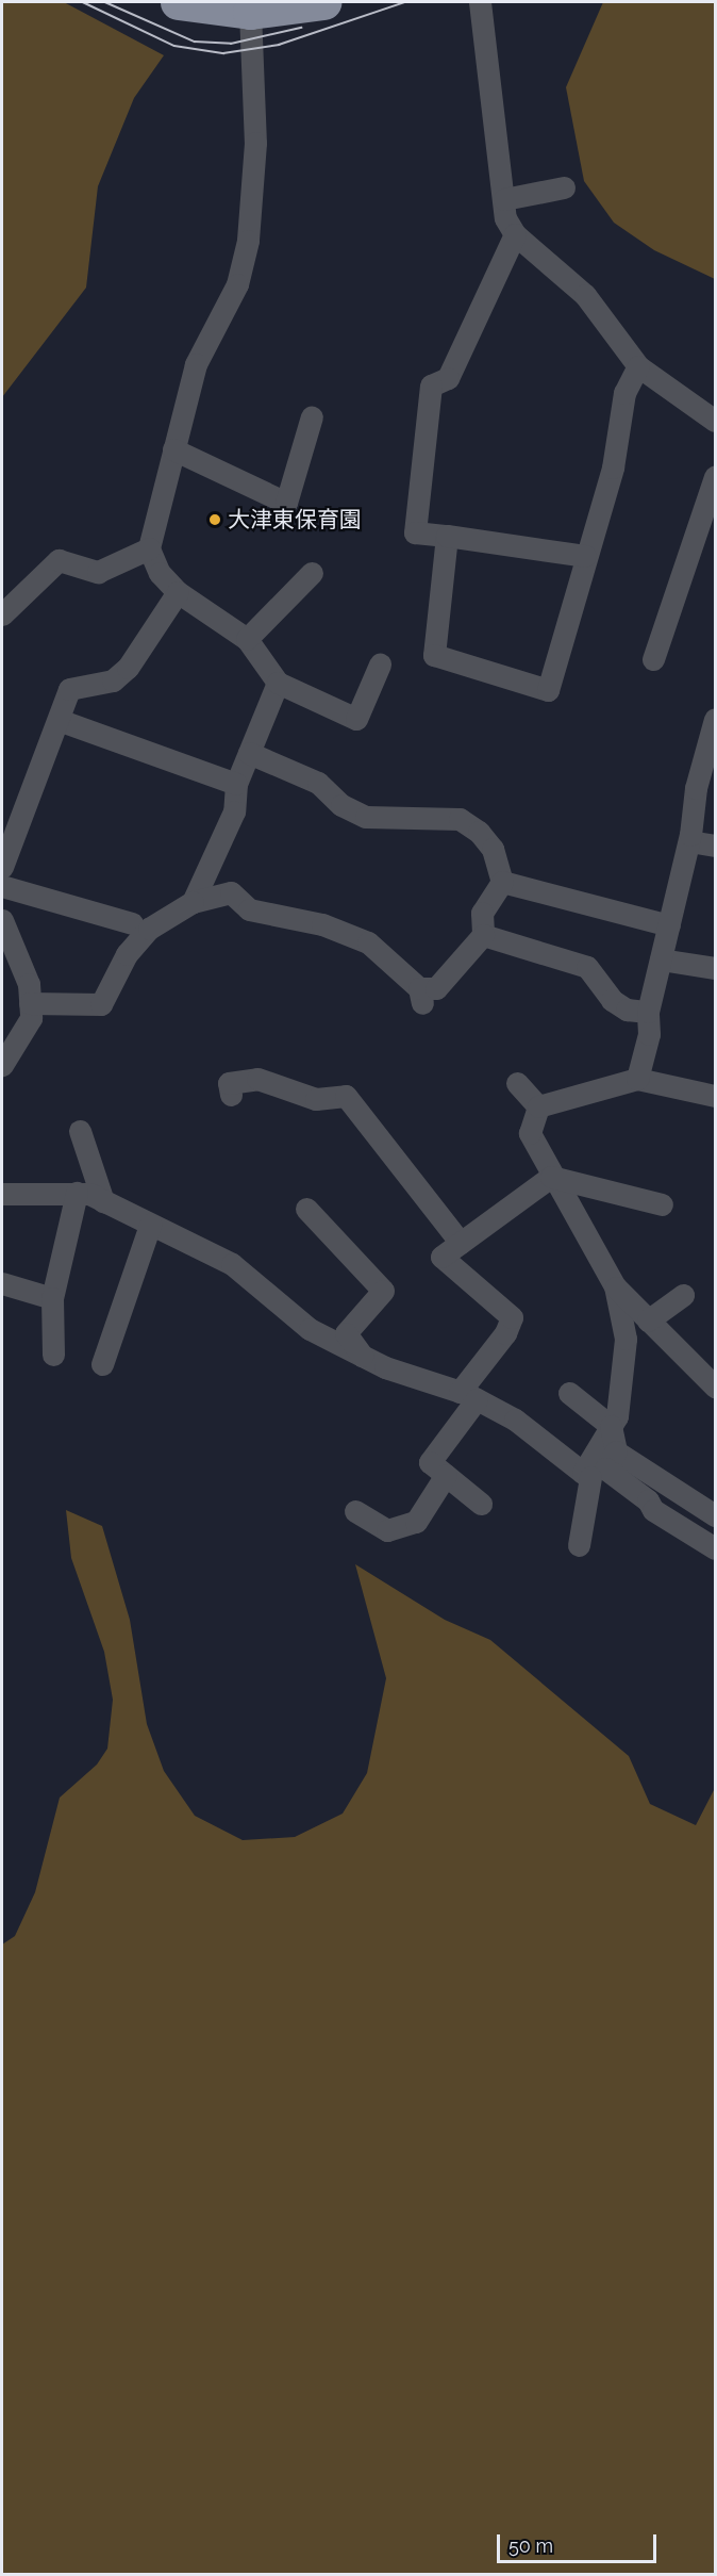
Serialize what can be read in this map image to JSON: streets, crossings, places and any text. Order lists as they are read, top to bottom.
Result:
{
  "places": ["大津東保育園"],
  "scale_bar": "50 m"
}
